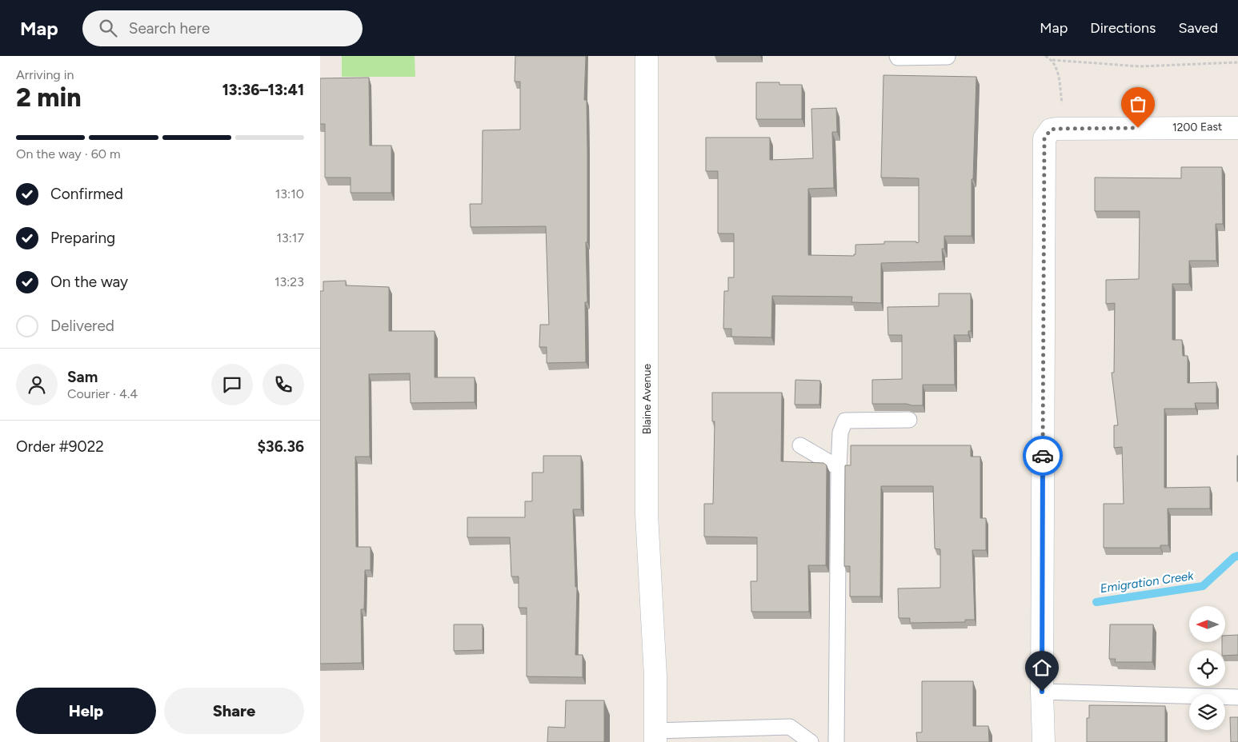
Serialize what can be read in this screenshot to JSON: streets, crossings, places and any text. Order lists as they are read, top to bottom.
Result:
{
  "streets": {
    "street": ["1200 East", "Blaine Avenue"]
  },
  "water": ["Emigration Creek"],
  "north": "left",
  "page": {
    "header": "Map",
    "search": "Search here",
    "nav": ["Map", "Directions", "Saved"],
    "heading": ["2 min", "Arriving in", "13:36–13:41"],
    "panel": [
      "Sam",
      "Courier · 4.4",
      "Order #9022",
      "$36.36"
    ],
    "bar": "On the way · 60 m",
    "list": [
      ["Confirmed", "13:10"],
      ["Preparing", "13:17"],
      ["On the way", "13:23"],
      "Delivered"
    ],
    "buttons": ["Help", "Share"]
  }
}
